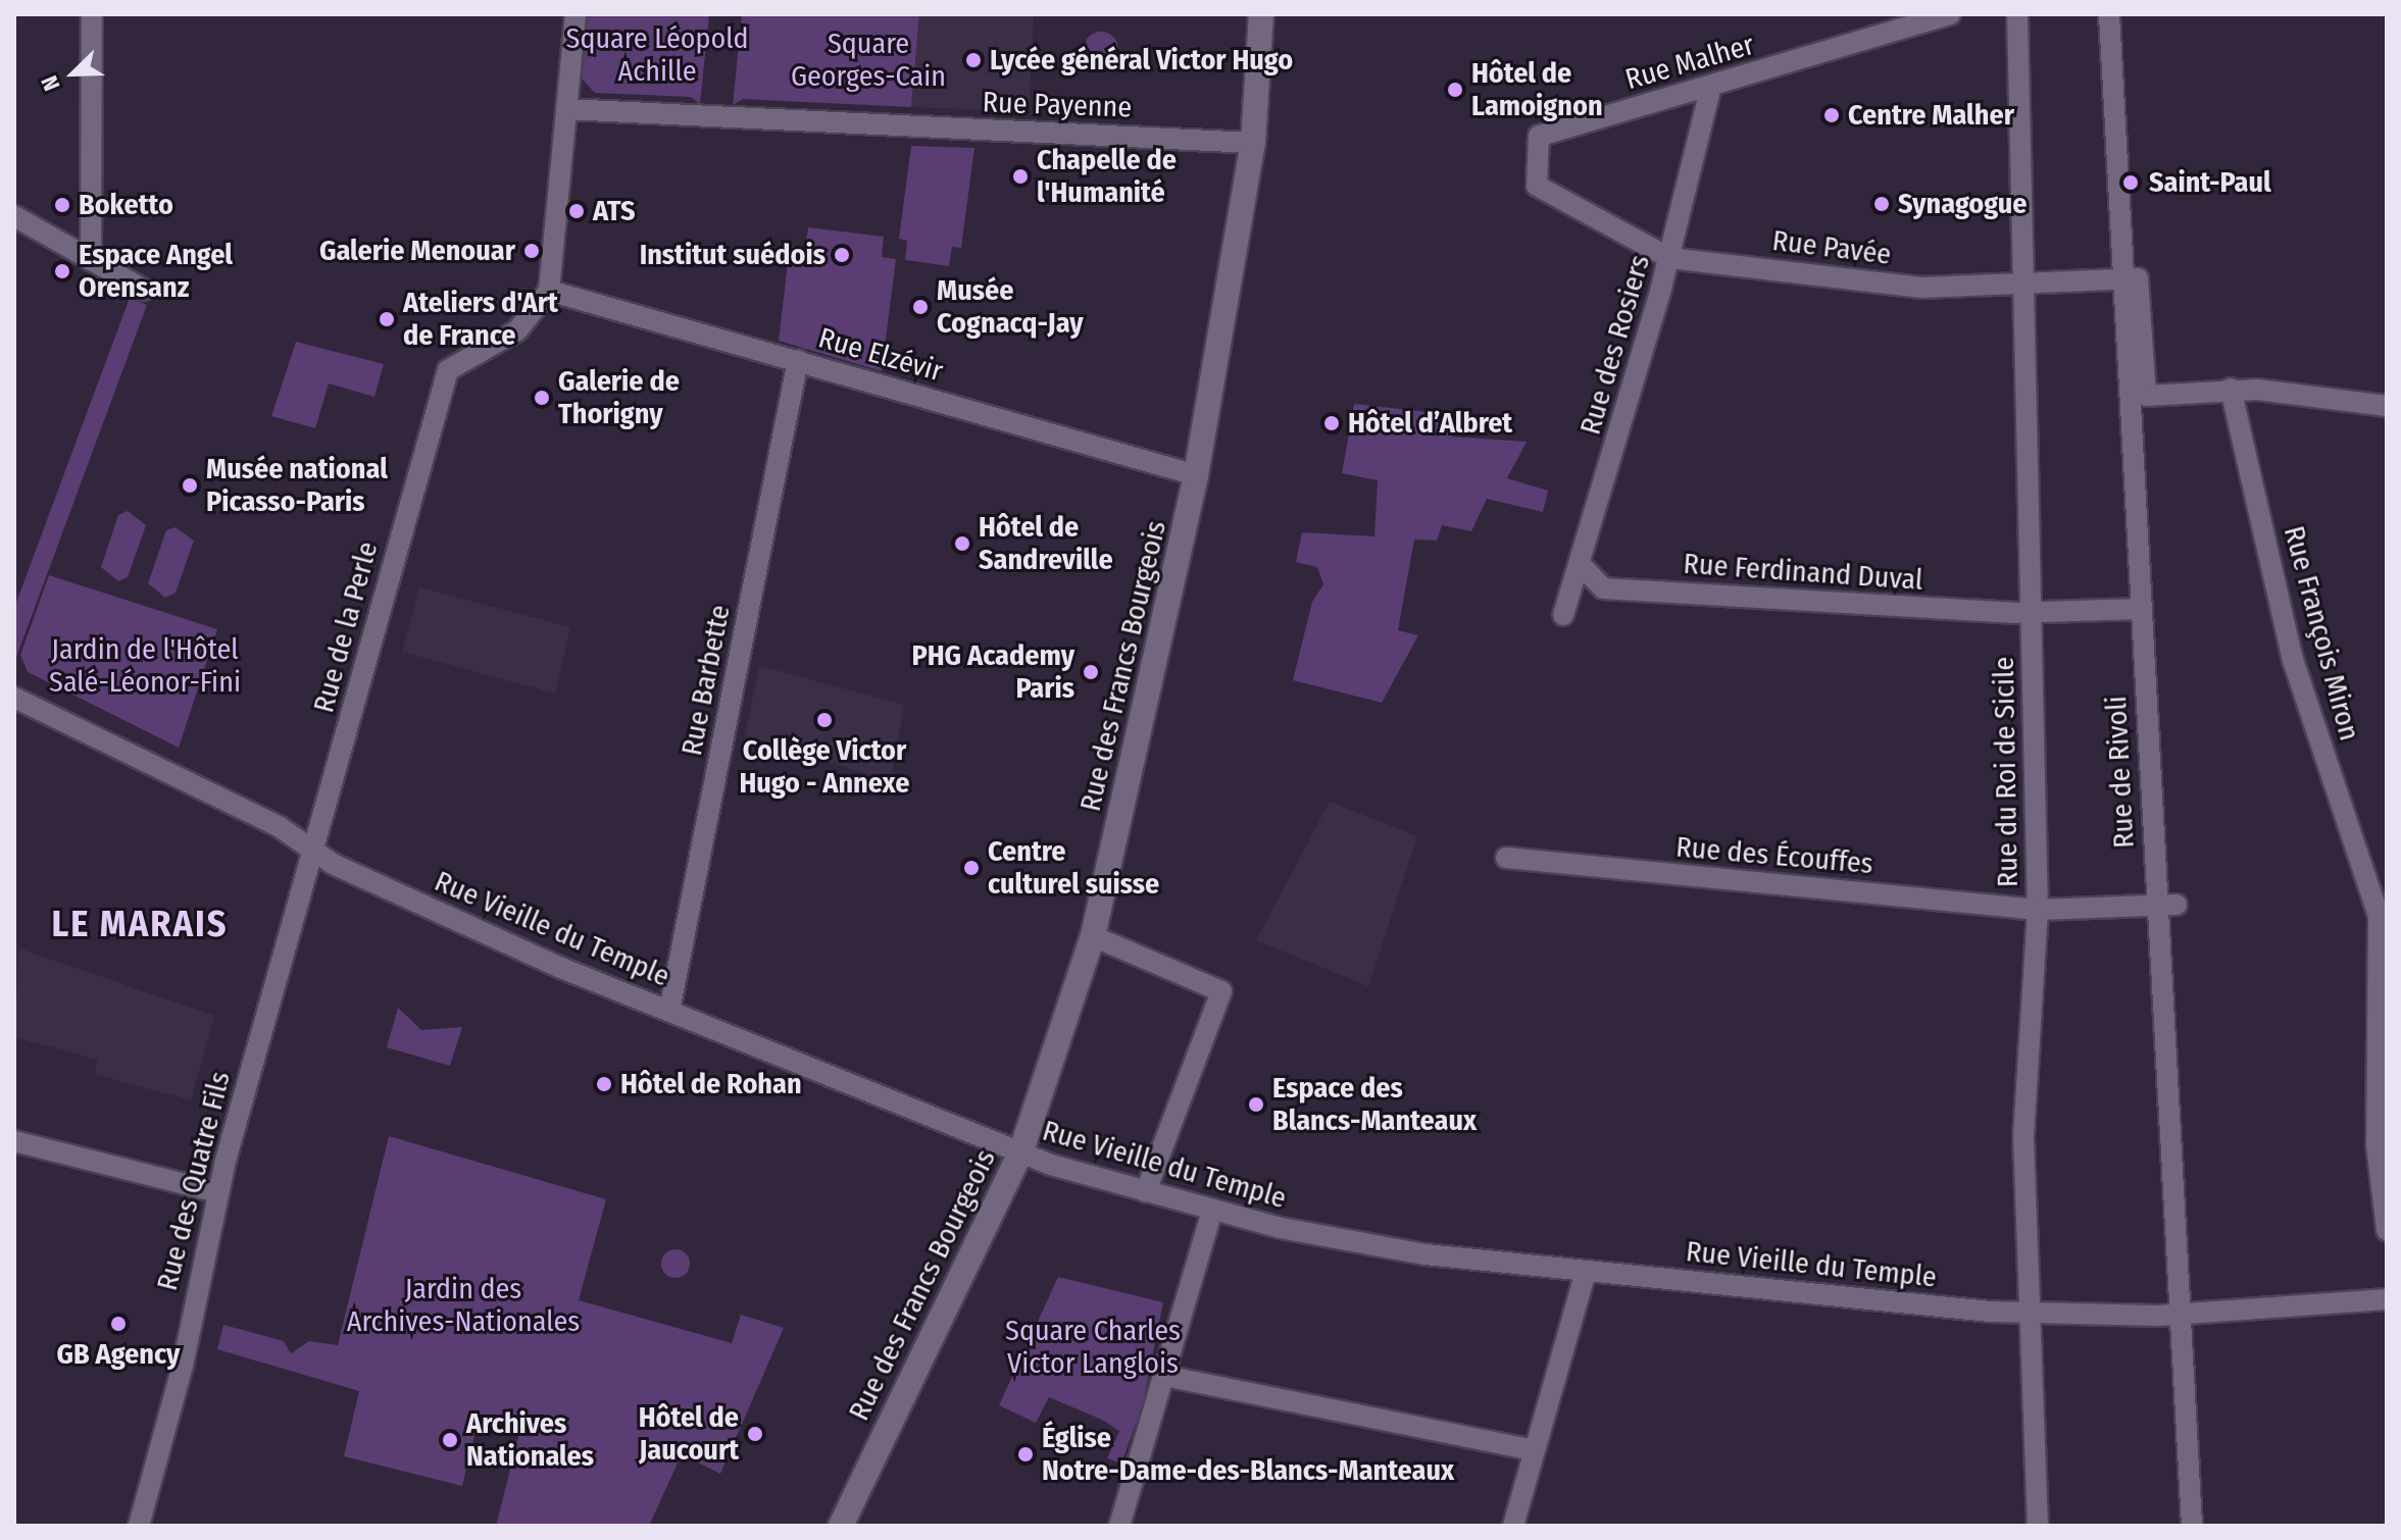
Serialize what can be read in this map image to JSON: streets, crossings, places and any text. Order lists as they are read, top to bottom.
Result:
{
  "streets": {
    "street": [
      "Rue Malher",
      "Rue Payenne",
      "Rue Pavée",
      "Rue des Rosiers",
      "Rue Elzévir",
      "Rue Ferdinand Duval",
      "Rue de la Perle",
      "Rue François Miron",
      "Rue des Francs Bourgeois",
      "Rue Barbette",
      "Rue du Roi de Sicile",
      "Rue de Rivoli",
      "Rue des Écouffes",
      "Rue Vieille du Temple",
      "Rue des Quatre Fils"
    ]
  },
  "crossings": [
    ["Rue Malher", "Rue Pavée"],
    ["Rue Malher", "Rue des Rosiers"],
    ["Rue Payenne", "Rue des Francs Bourgeois"],
    ["Rue Pavée", "Rue des Rosiers"],
    ["Rue Pavée", "Rue du Roi de Sicile"],
    ["Rue Pavée", "Rue de Rivoli"],
    ["Rue des Rosiers", "Rue Ferdinand Duval"],
    ["Rue Elzévir", "Rue de la Perle"],
    ["Rue Elzévir", "Rue des Francs Bourgeois"],
    ["Rue Elzévir", "Rue Barbette"],
    ["Rue Ferdinand Duval", "Rue du Roi de Sicile"],
    ["Rue Ferdinand Duval", "Rue de Rivoli"],
    ["Rue de la Perle", "Rue Vieille du Temple"],
    ["Rue de la Perle", "Rue des Quatre Fils"],
    ["Rue François Miron", "Rue de Rivoli"],
    ["Rue des Francs Bourgeois", "Rue Vieille du Temple"],
    ["Rue Barbette", "Rue Vieille du Temple"],
    ["Rue du Roi de Sicile", "Rue des Écouffes"],
    ["Rue du Roi de Sicile", "Rue Vieille du Temple"],
    ["Rue de Rivoli", "Rue des Écouffes"],
    ["Rue de Rivoli", "Rue Vieille du Temple"],
    ["Rue Vieille du Temple", "Rue des Quatre Fils"]
  ],
  "districts": ["LE MARAIS"],
  "parks": [
    "Square Léopold Achille",
    "Square Georges-Cain",
    "Jardin de l'Hôtel Salé-Léonor-Fini",
    "Jardin des Archives-Nationales",
    "Square Charles Victor Langlois"
  ],
  "places": [
    "Lycée général Victor Hugo",
    "Hôtel de Lamoignon",
    "Centre Malher",
    "Chapelle de l'Humanité",
    "Saint-Paul",
    "Synagogue",
    "Boketto",
    "ATS",
    "Galerie Menouar",
    "Institut suédois",
    "Espace Angel Orensanz",
    "Musée Cognacq-Jay",
    "Ateliers d'Art de France",
    "Galerie de Thorigny",
    "Hôtel d’Albret",
    "Musée national Picasso-Paris",
    "Hôtel de Sandreville",
    "PHG Academy Paris",
    "Collège Victor Hugo - Annexe",
    "Centre culturel suisse",
    "Hôtel de Rohan",
    "Espace des Blancs-Manteaux",
    "GB Agency",
    "Hôtel de Jaucourt",
    "Archives Nationales",
    "Église Notre-Dame-des-Blancs-Manteaux"
  ],
  "north": "bottom left"
}
